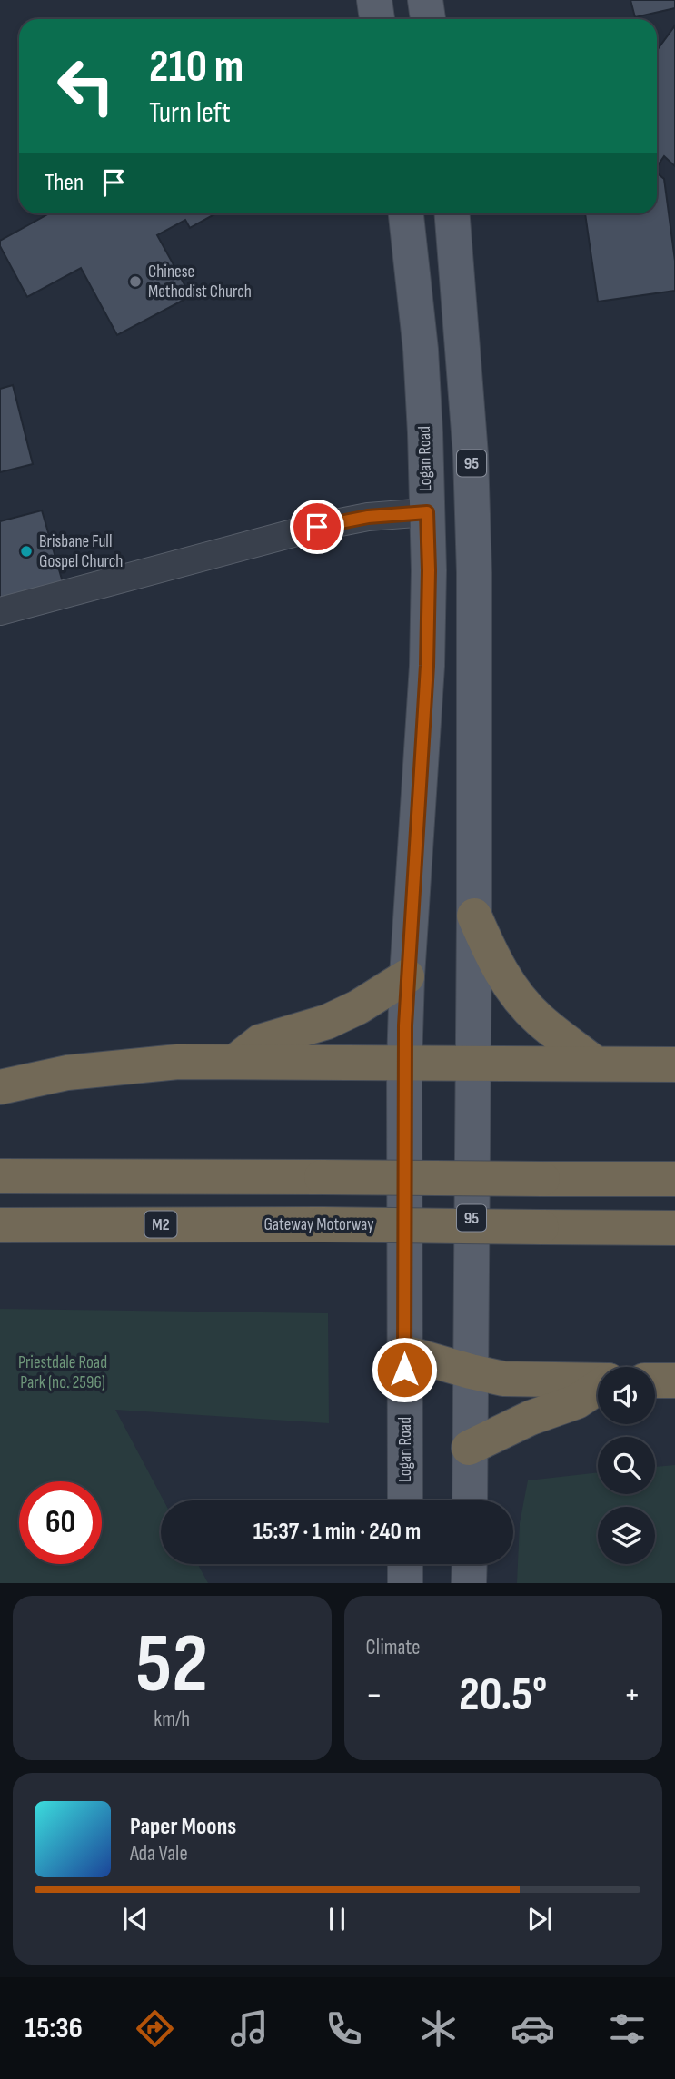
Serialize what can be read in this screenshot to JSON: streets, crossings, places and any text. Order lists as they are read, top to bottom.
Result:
{
  "streets": {
    "highway": ["M2", "Gateway Motorway"],
    "main road": ["Logan Road", "95"]
  },
  "parks": ["Priestdale Road Park (no. 2596)"],
  "places": ["Chinese Methodist Church", "Brisbane Full Gospel Church"],
  "page": {
    "turn": ["210 m", "Turn left"],
    "then": "Then",
    "limit": "60",
    "trip": "15:37 · 1 min · 240 m",
    "tile": [
      ["52", "km/h"],
      "Climate"
    ],
    "heat": ["−", "20.5°", "+"],
    "song": ["Paper Moons", "Ada Vale"],
    "tabs": "15:36"
  }
}
